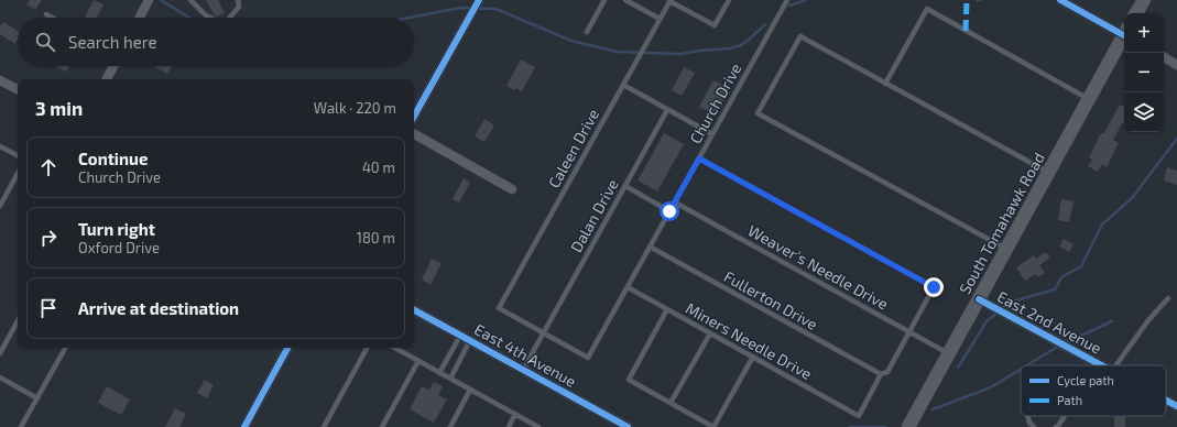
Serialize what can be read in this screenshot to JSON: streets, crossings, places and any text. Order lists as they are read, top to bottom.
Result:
{
  "streets": {
    "main road": ["South Tomahawk Road"],
    "street": ["East 2nd Avenue", "East 4th Avenue"],
    "lane": [
      "Church Drive",
      "Caleen Drive",
      "Dalan Drive",
      "Weaver's Needle Drive",
      "Fullerton Drive",
      "Miners Needle Drive"
    ]
  },
  "crossings": [
    ["Church Drive", "Caleen Drive"],
    ["Church Drive", "Dalan Drive"],
    ["Church Drive", "Weaver's Needle Drive"],
    ["Church Drive", "Fullerton Drive"],
    ["Church Drive", "Miners Needle Drive"],
    ["Caleen Drive", "Dalan Drive"],
    ["Dalan Drive", "East 4th Avenue"],
    ["South Tomahawk Road", "Weaver's Needle Drive"],
    ["South Tomahawk Road", "East 2nd Avenue"],
    ["Fullerton Drive", "Miners Needle Drive"]
  ],
  "legend": ["Cycle path", "Path"],
  "page": {
    "map_buttons": ["+", "−"],
    "search": "Search here",
    "heading": ["3 min", "Walk · 220 m"],
    "list": [
      ["Continue", "Church Drive", "40 m"],
      ["Turn right", "Oxford Drive", "180 m"],
      "Arrive at destination"
    ]
  }
}
